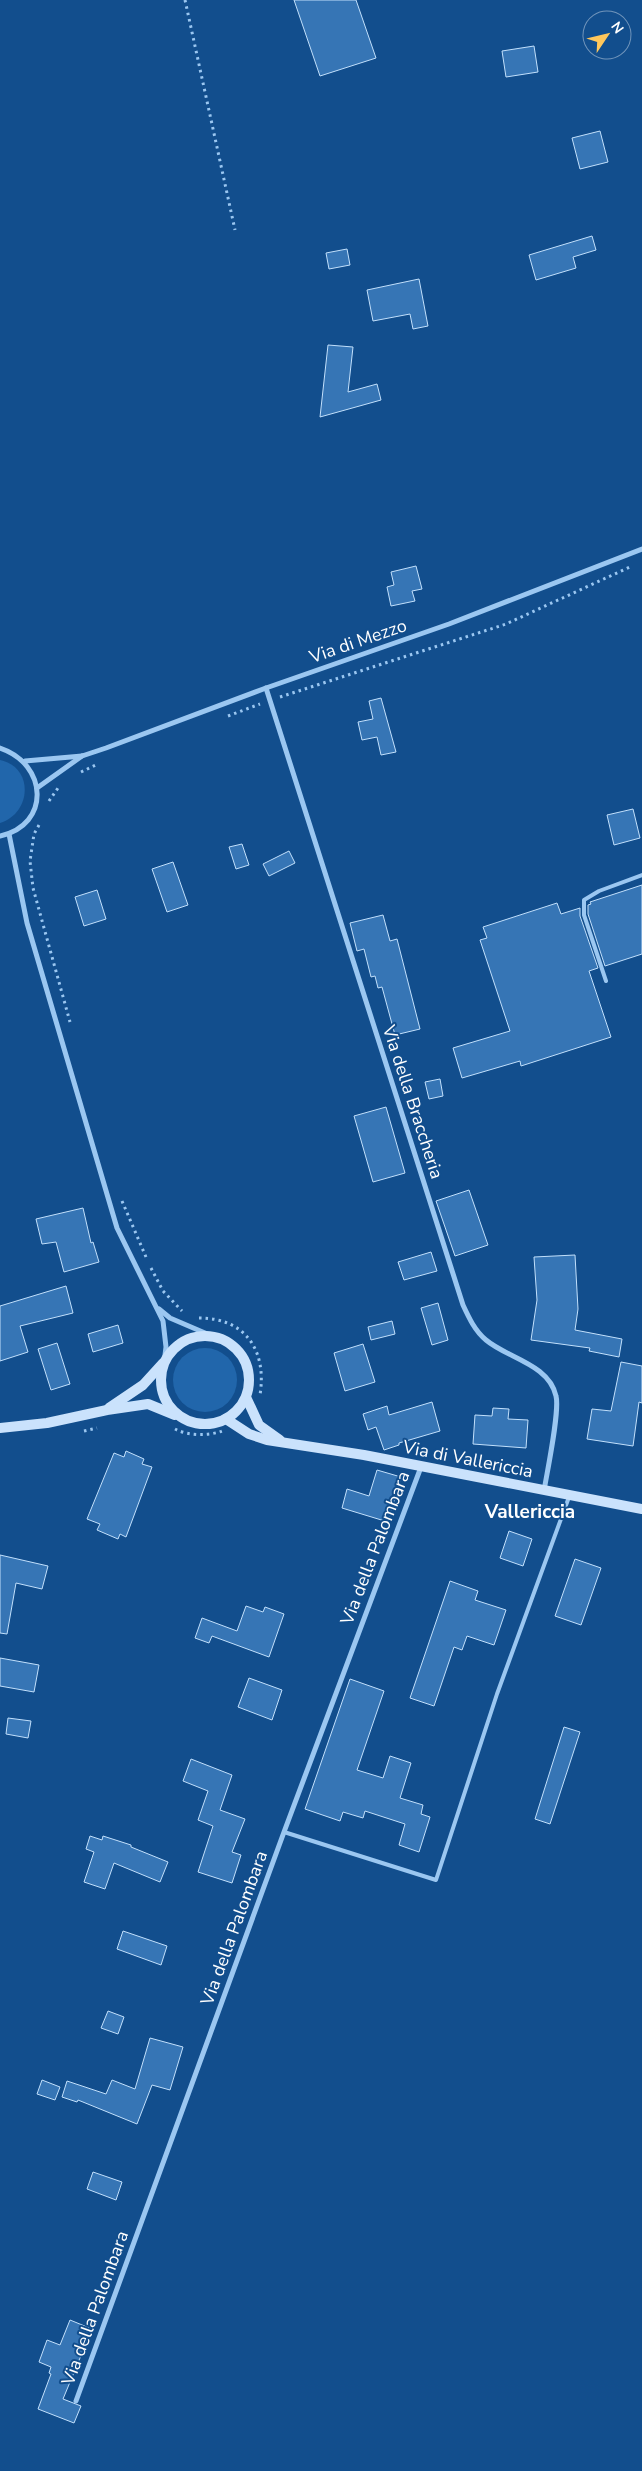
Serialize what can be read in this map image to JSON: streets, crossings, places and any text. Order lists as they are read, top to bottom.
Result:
{
  "streets": {
    "street": [
      "Via di Mezzo",
      "Via della Braccheria",
      "Via di Vallericcia",
      "Via della Palombara"
    ]
  },
  "crossings": [
    ["Via di Mezzo", "Via della Braccheria"],
    ["Via della Braccheria", "Via di Vallericcia"],
    ["Via di Vallericcia", "Via della Palombara"]
  ],
  "districts": ["Vallericcia"],
  "north": "top right"
}
